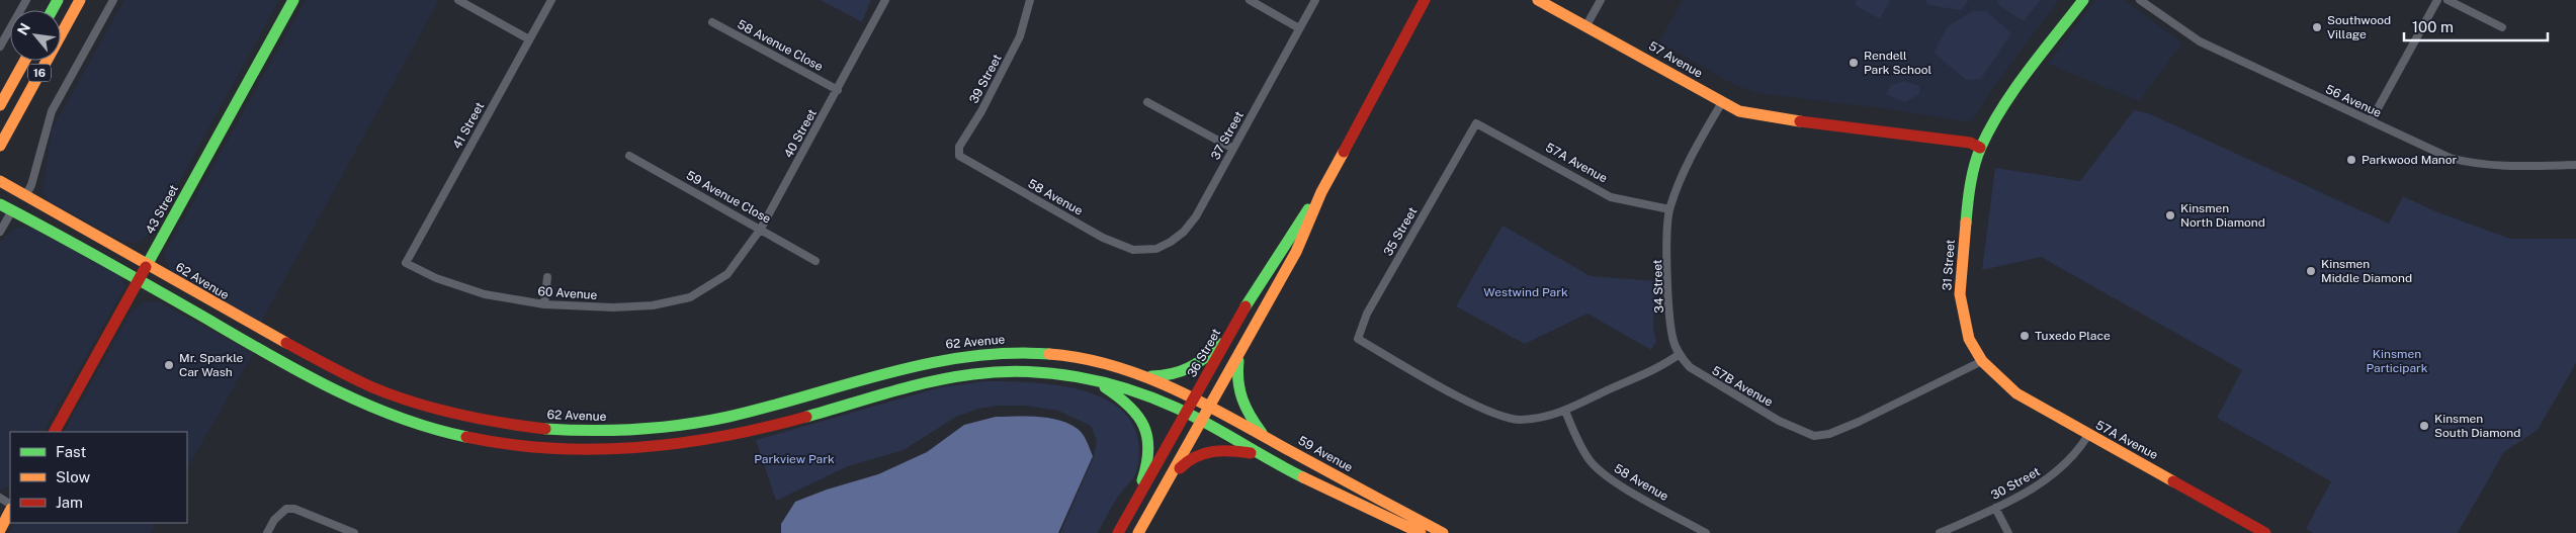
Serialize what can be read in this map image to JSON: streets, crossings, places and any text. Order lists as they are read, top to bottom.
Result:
{
  "streets": {
    "main road": [
      "57 Avenue",
      "16",
      "57A Avenue",
      "43 Street",
      "31 Street",
      "62 Avenue",
      "36 Street",
      "59 Avenue"
    ],
    "street": [
      "58 Avenue Close",
      "39 Street",
      "56 Avenue",
      "41 Street",
      "40 Street",
      "37 Street",
      "59 Avenue Close",
      "58 Avenue",
      "35 Street",
      "34 Street",
      "60 Avenue",
      "57B Avenue",
      "30 Street"
    ]
  },
  "crossings": [
    ["58 Avenue Close", "40 Street"],
    ["57 Avenue", "31 Street"],
    ["57 Avenue", "34 Street"],
    ["39 Street", "58 Avenue"],
    ["41 Street", "60 Avenue"],
    ["40 Street", "59 Avenue Close"],
    ["40 Street", "60 Avenue"],
    ["37 Street", "58 Avenue"],
    ["57A Avenue", "35 Street"],
    ["57A Avenue", "31 Street"],
    ["57A Avenue", "34 Street"],
    ["57A Avenue", "57B Avenue"],
    ["57A Avenue", "30 Street"],
    ["58 Avenue", "35 Street"],
    ["43 Street", "62 Avenue"],
    ["31 Street", "57B Avenue"],
    ["62 Avenue", "36 Street"],
    ["62 Avenue", "59 Avenue"],
    ["34 Street", "57B Avenue"],
    ["36 Street", "59 Avenue"]
  ],
  "parks": ["Westwind Park", "Kinsmen Participark", "Parkview Park"],
  "places": [
    "Southwood Village",
    "Rendell Park School",
    "Parkwood Manor",
    "Kinsmen North Diamond",
    "Kinsmen Middle Diamond",
    "Tuxedo Place",
    "Mr. Sparkle Car Wash",
    "Kinsmen South Diamond"
  ],
  "legend": ["Fast", "Slow", "Jam"],
  "scale_bar": "100 m",
  "north": "top left"
}
